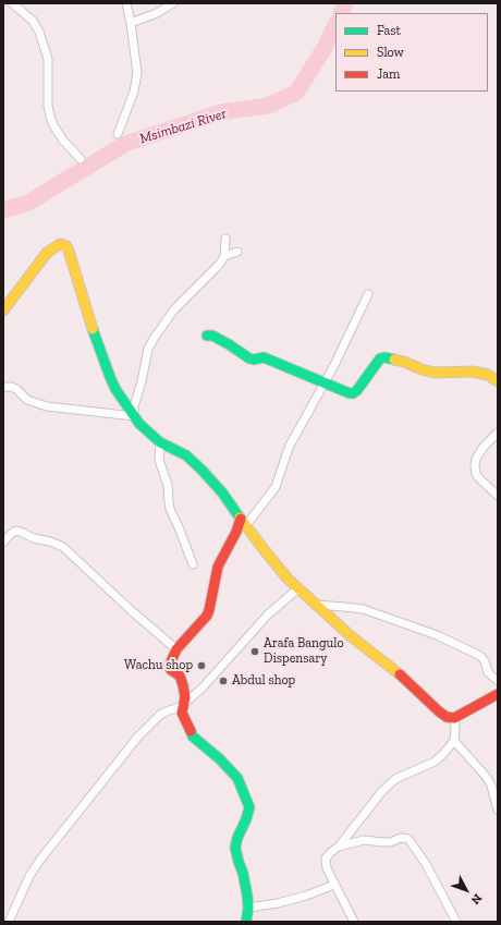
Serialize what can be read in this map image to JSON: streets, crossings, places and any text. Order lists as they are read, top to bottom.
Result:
{
  "water": ["Msimbazi River"],
  "places": ["Arafa Bangulo Dispensary", "Wachu shop", "Abdul shop"],
  "legend": ["Fast", "Slow", "Jam"],
  "north": "bottom right"
}
